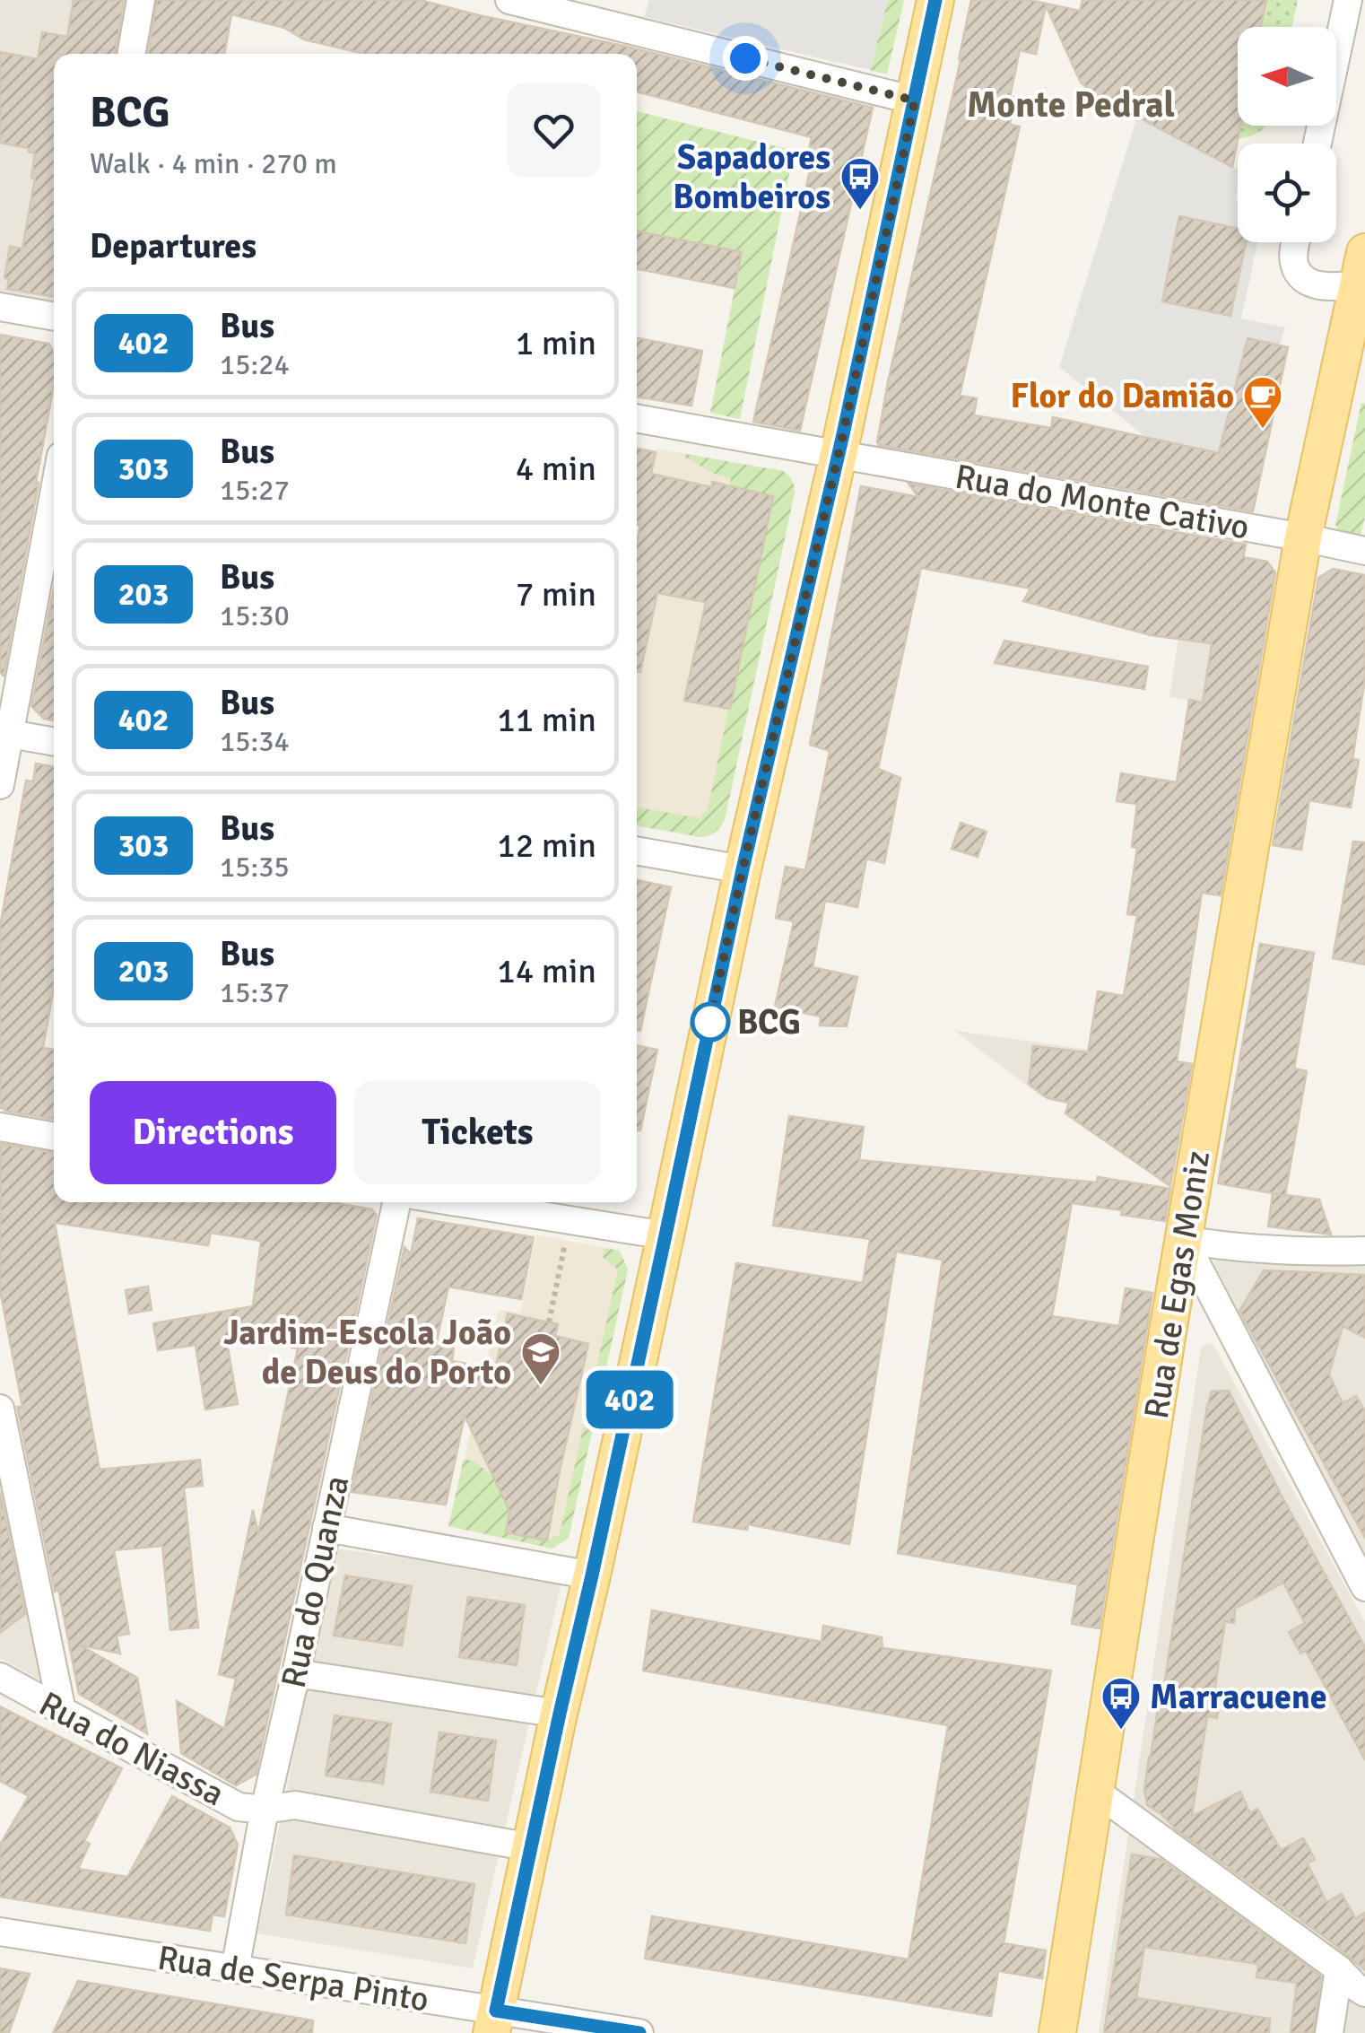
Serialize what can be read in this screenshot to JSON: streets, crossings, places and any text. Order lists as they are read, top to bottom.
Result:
{
  "streets": {
    "main road": ["Rua de Egas Moniz"],
    "street": [
      "Rua do Monte Cativo",
      "Rua do Quanza",
      "Rua do Niassa",
      "Rua de Serpa Pinto"
    ]
  },
  "crossings": [
    ["Rua do Monte Cativo", "Rua de Egas Moniz"],
    ["Rua do Quanza", "Rua do Niassa"],
    ["Rua do Quanza", "Rua de Serpa Pinto"]
  ],
  "districts": ["Monte Pedral"],
  "places": {
    "bus stop": ["Sapadores Bombeiros", "Marracuene"],
    "cafe": ["Flor do Damião"],
    "other": ["BCG"],
    "school or university": ["Jardim-Escola João de Deus do Porto"]
  },
  "lines": ["bus line 402"],
  "north": "left",
  "page": {
    "on_map": "402",
    "heading": [
      ["BCG", "Walk · 4 min · 270 m"],
      "Departures"
    ],
    "list": [
      {
        "mark": "402",
        "name": "Bus",
        "note": "15:24",
        "value": "1 min"
      },
      {
        "mark": "303",
        "name": "Bus",
        "note": "15:27",
        "value": "4 min"
      },
      {
        "mark": "203",
        "name": "Bus",
        "note": "15:30",
        "value": "7 min"
      },
      {
        "mark": "402",
        "name": "Bus",
        "note": "15:34",
        "value": "11 min"
      },
      {
        "mark": "303",
        "name": "Bus",
        "note": "15:35",
        "value": "12 min"
      },
      {
        "mark": "203",
        "name": "Bus",
        "note": "15:37",
        "value": "14 min"
      }
    ],
    "buttons": ["Directions", "Tickets"]
  }
}
